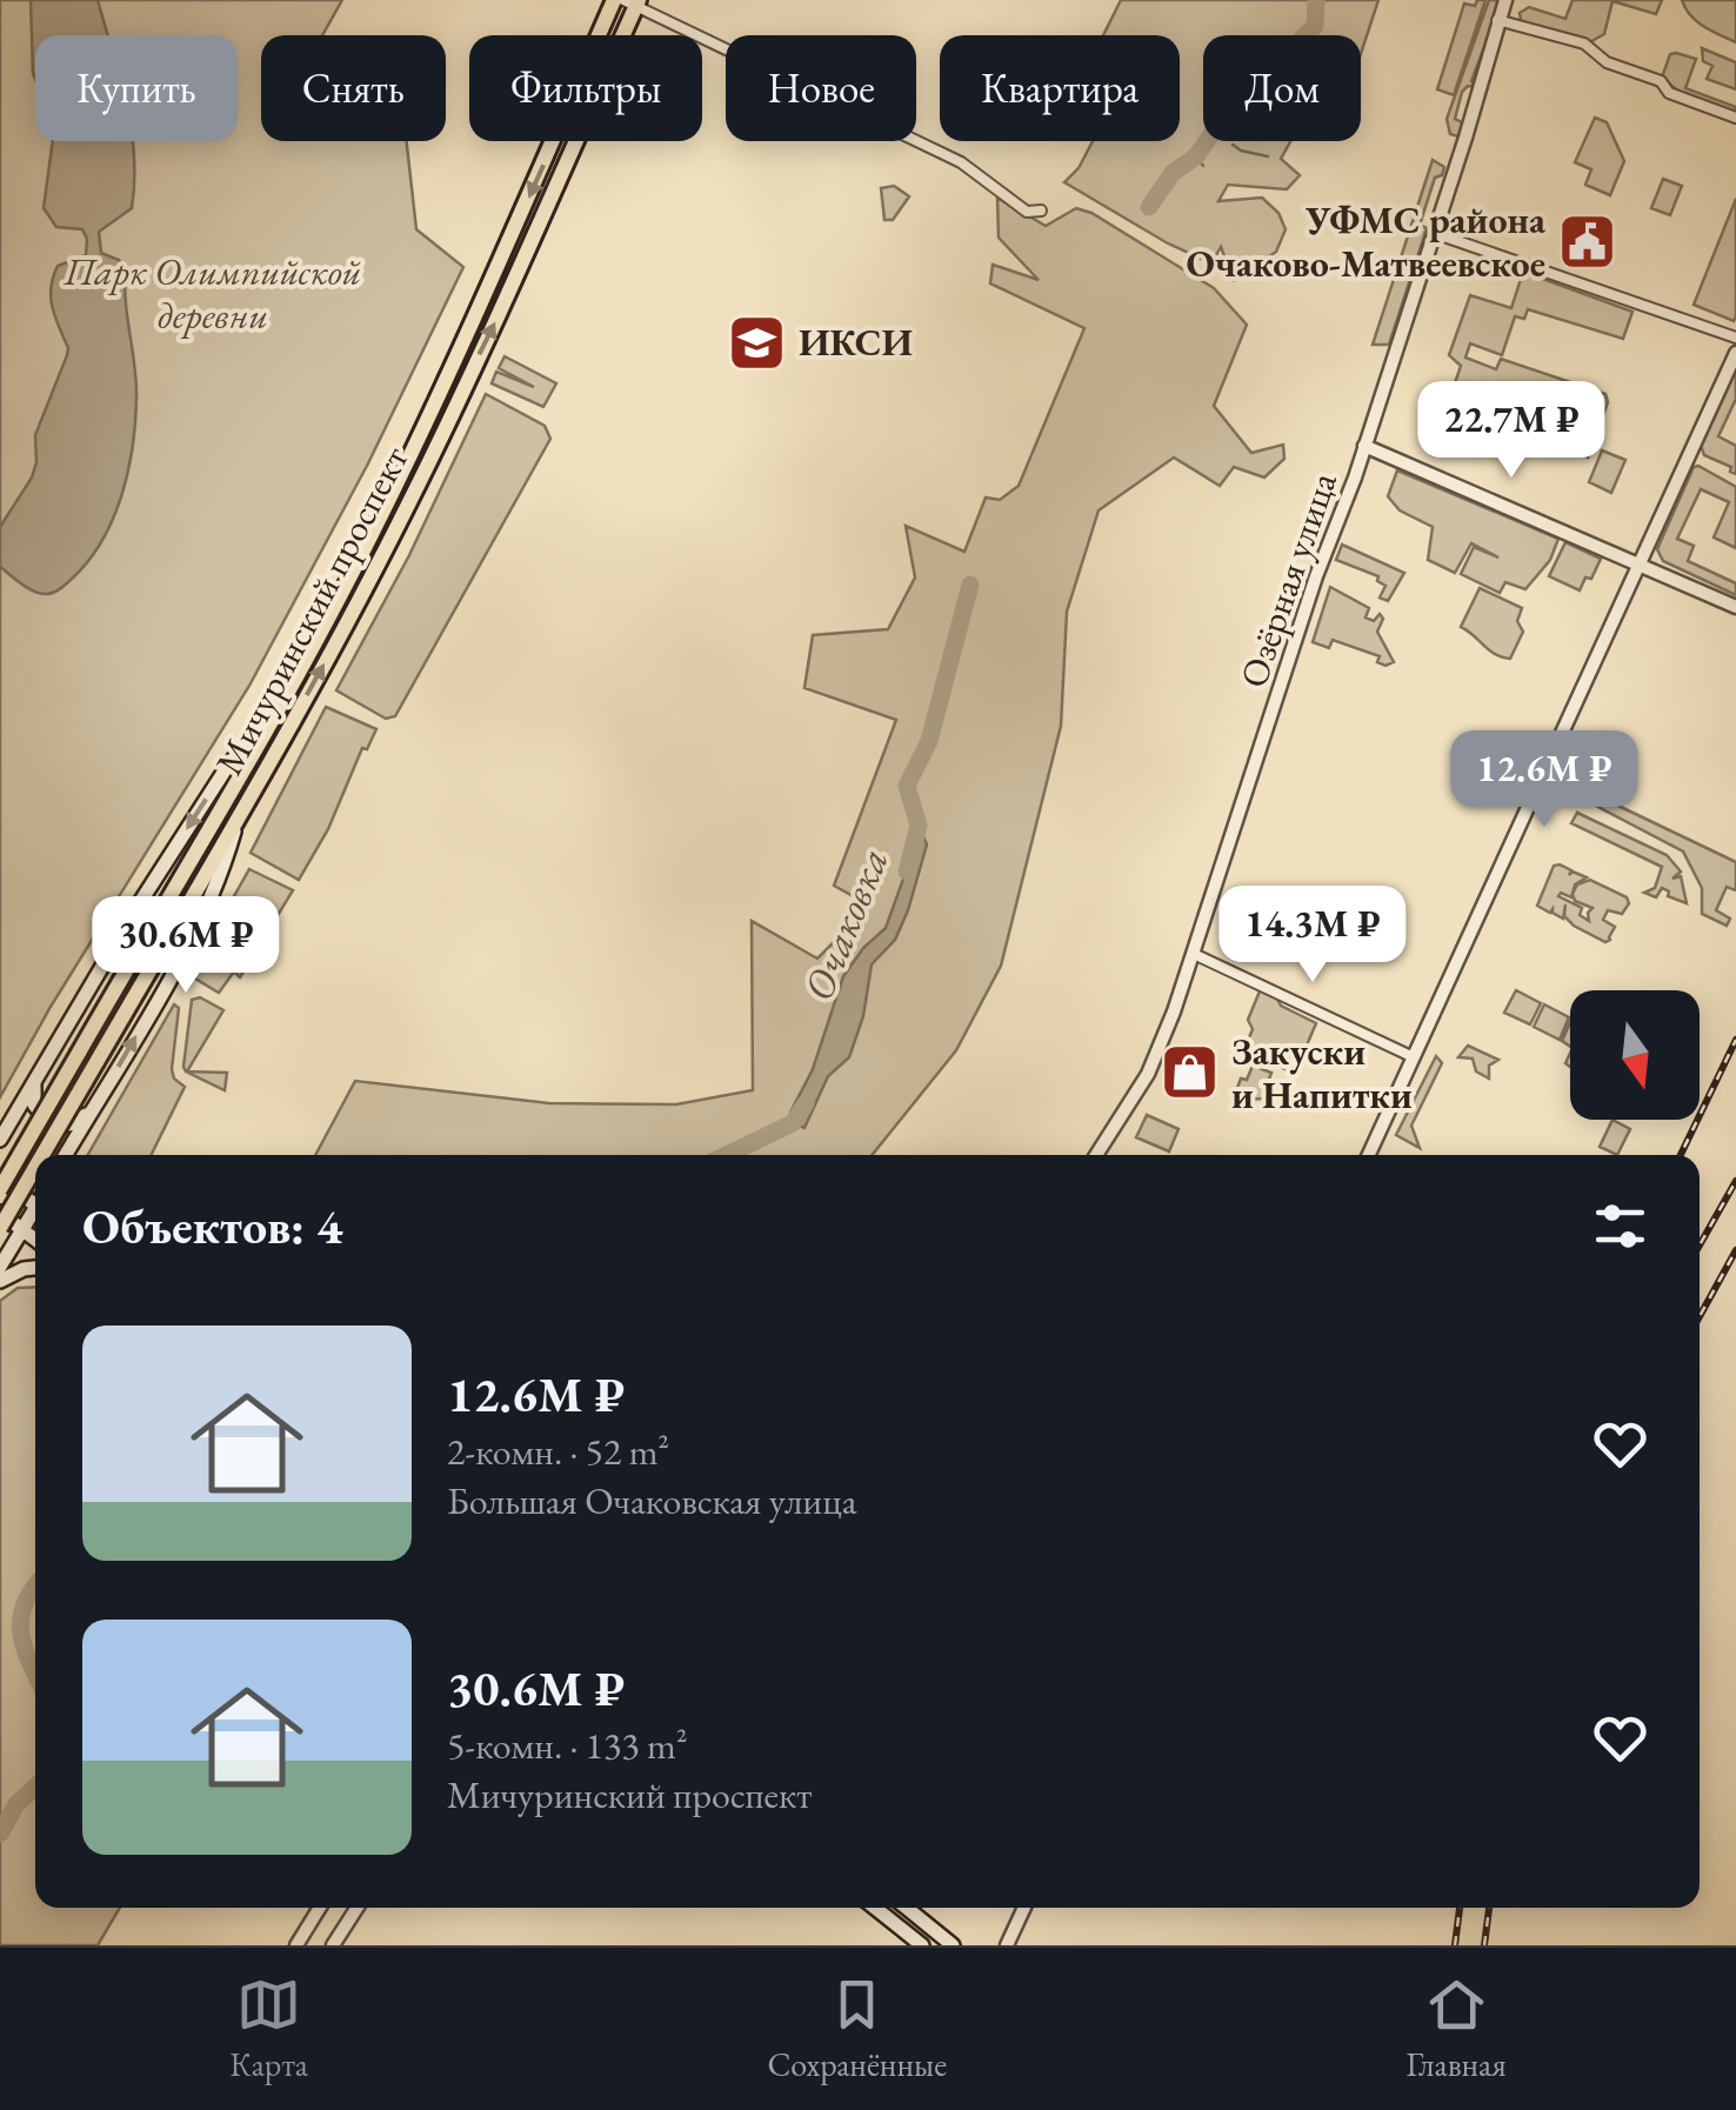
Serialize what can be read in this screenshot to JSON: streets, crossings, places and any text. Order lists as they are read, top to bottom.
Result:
{
  "streets": {
    "main road": ["Мичуринский проспект"],
    "street": ["Озёрная улица"]
  },
  "water": ["Очаковка"],
  "parks": ["Парк Олимпийской деревни"],
  "places": {
    "public building": ["УФМС района Очаково-Матвеевское"],
    "school or university": ["ИКСИ"],
    "shop": ["Закуски и Напитки"]
  },
  "north": "bottom",
  "page": {
    "chip": [
      "Купить",
      "Снять",
      "Фильтры",
      "Новое",
      "Квартира",
      "Дом"
    ],
    "price": [
      "22.7M ₽",
      "12.6M ₽",
      "14.3M ₽",
      "30.6M ₽"
    ],
    "heading": "Объектов: 4",
    "list": [
      {
        "name": "12.6M ₽",
        "note": "2-комн. · 52 m² · Большая Очаковская улица"
      },
      {
        "name": "30.6M ₽",
        "note": "5-комн. · 133 m² · Мичуринский проспект"
      }
    ],
    "tabs": ["Карта", "Сохранённые", "Главная"]
  }
}
